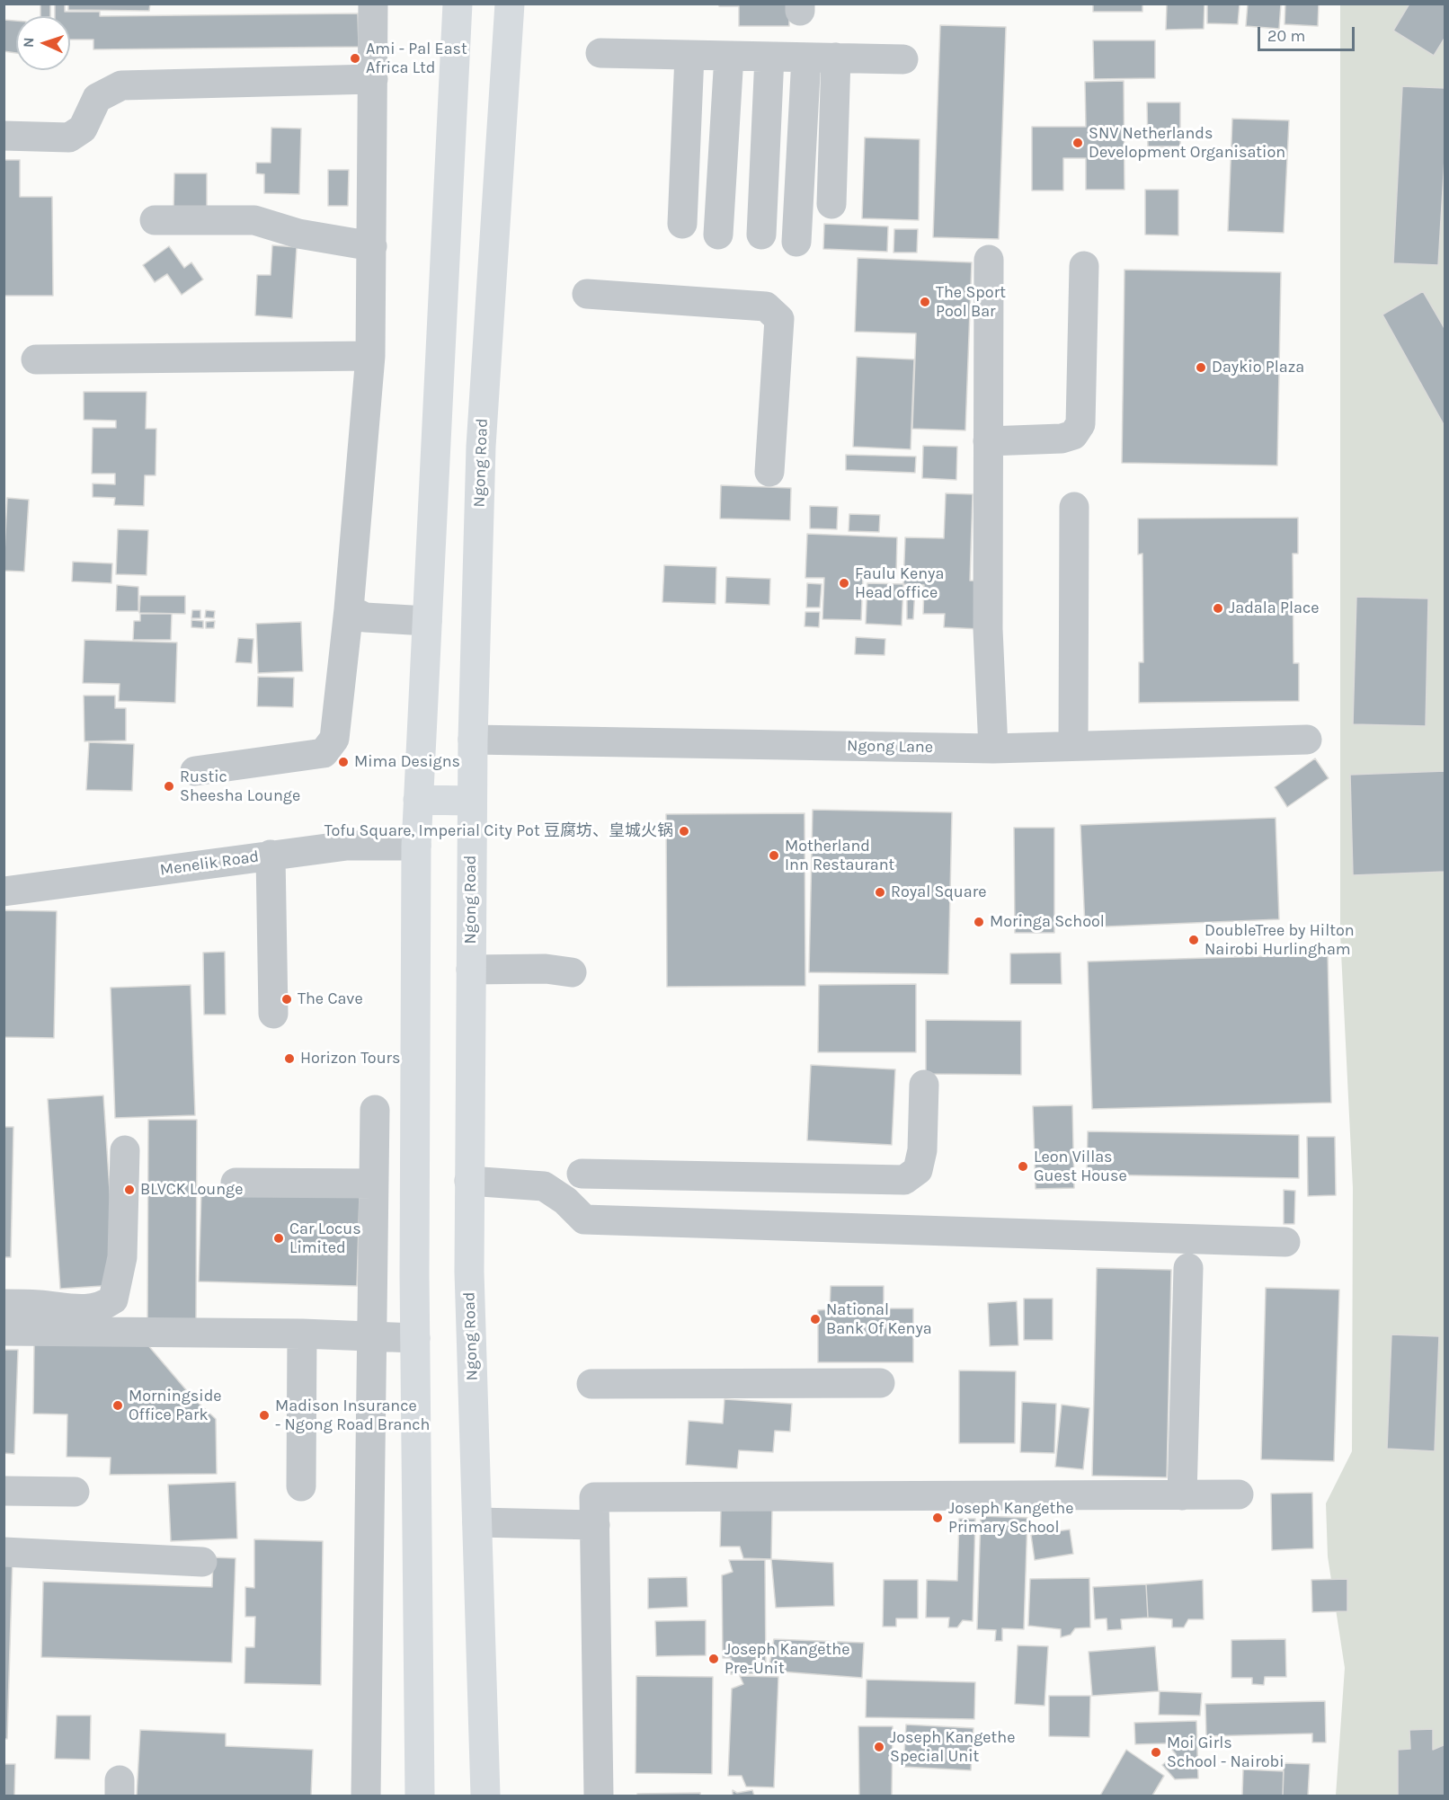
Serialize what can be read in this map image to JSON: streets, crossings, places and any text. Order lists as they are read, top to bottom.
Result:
{
  "streets": {
    "main road": ["Ngong Road"],
    "street": ["Ngong Lane", "Menelik Road"]
  },
  "crossings": [
    ["Ngong Road", "Ngong Lane"]
  ],
  "places": [
    "Ami - Pal East Africa Ltd",
    "SNV Netherlands Development Organisation",
    "The Sport Pool Bar",
    "Daykio Plaza",
    "Faulu Kenya Head office",
    "Jadala Place",
    "Mima Designs",
    "Rustic Sheesha Lounge",
    "Tofu Square, Imperial City Pot 豆腐坊、皇城火锅",
    "Motherland Inn Restaurant",
    "Royal Square",
    "Moringa School",
    "DoubleTree by Hilton Nairobi Hurlingham",
    "The Cave",
    "Horizon Tours",
    "Leon Villas Guest House",
    "BLVCK Lounge",
    "Car Locus Limited",
    "National Bank Of Kenya",
    "Morningside Office Park",
    "Madison Insurance - Ngong Road Branch",
    "Joseph Kangethe Primary School",
    "Joseph Kangethe Pre-Unit",
    "Joseph Kangethe Special Unit",
    "Moi Girls School - Nairobi"
  ],
  "scale_bar": "20 m",
  "north": "left"
}
